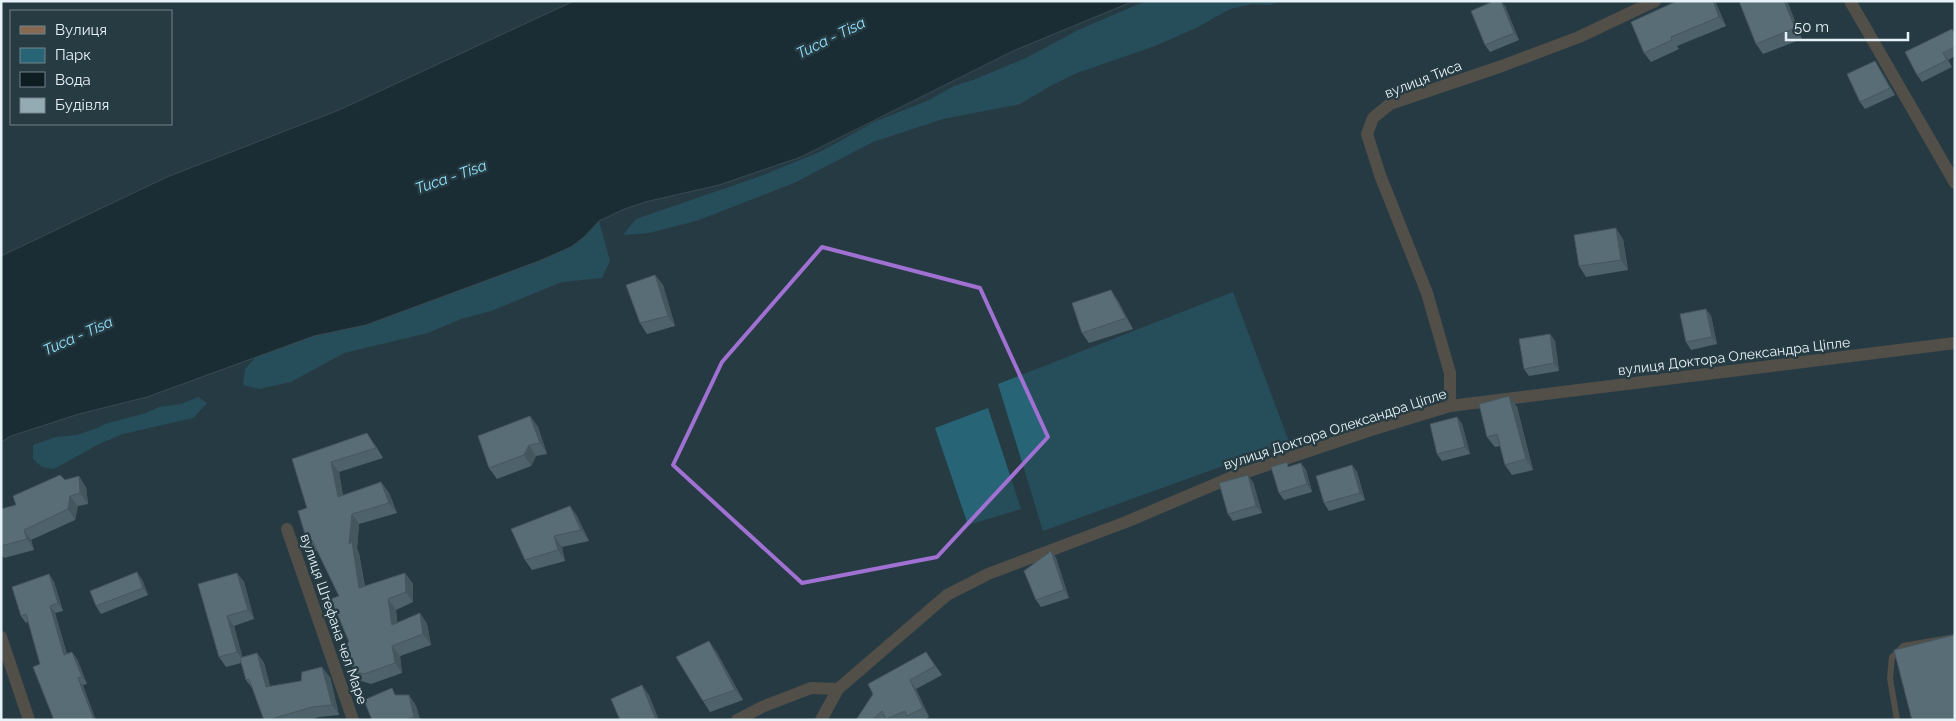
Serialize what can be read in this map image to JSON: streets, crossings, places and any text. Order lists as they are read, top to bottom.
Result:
{
  "streets": {
    "street": ["вулиця Тиса", "вулиця Доктора Олександра Ціпле", "вулиця Штефана чел Маре"]
  },
  "crossings": [
    ["вулиця Тиса", "вулиця Доктора Олександра Ціпле"]
  ],
  "water": ["Тиса - Tisa"],
  "legend": [
    "Вулиця",
    "Парк",
    "Вода",
    "Будівля"
  ],
  "scale_bar": "50 m"
}
